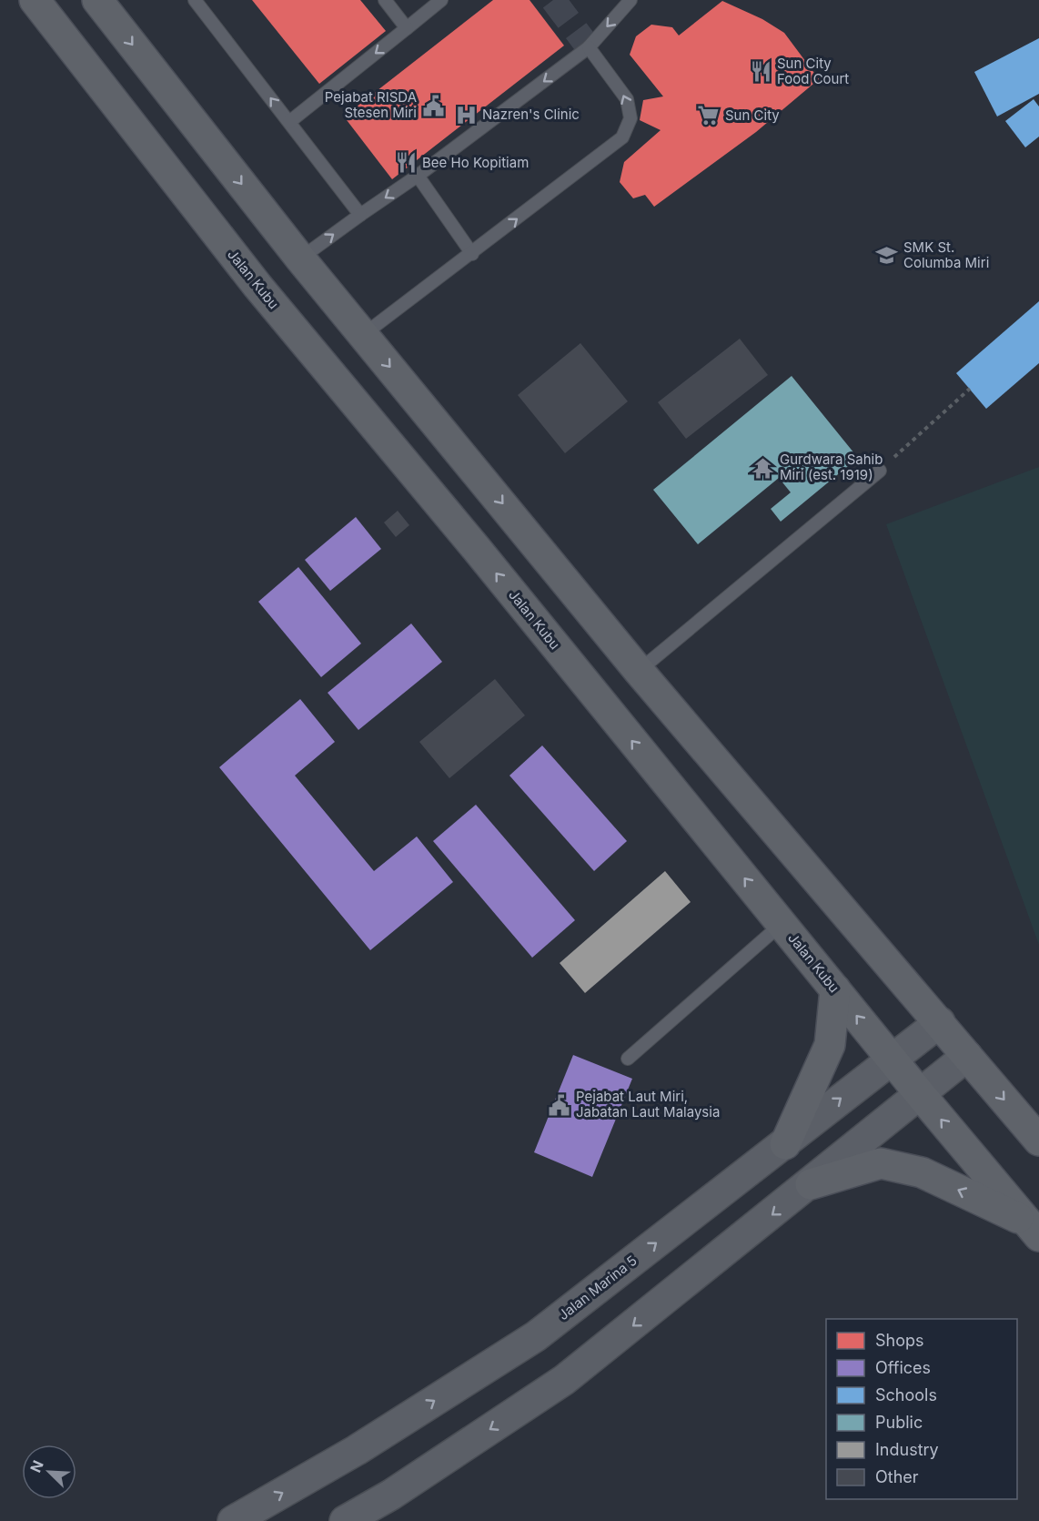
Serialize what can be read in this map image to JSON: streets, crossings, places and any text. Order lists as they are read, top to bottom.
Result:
{
  "streets": {
    "main road": ["Jalan Kubu"],
    "street": ["Jalan Marina 5"]
  },
  "crossings": [
    ["Jalan Kubu", "Jalan Marina 5"]
  ],
  "places": {
    "restaurant": ["Sun City Food Court", "Bee Ho Kopitiam"],
    "public building": ["Pejabat RISDA Stesen Miri", "Pejabat Laut Miri, Jabatan Laut Malaysia"],
    "hospital": ["Nazren's Clinic"],
    "supermarket": ["Sun City"],
    "school or university": ["SMK St. Columba Miri"],
    "temple": ["Gurdwara Sahib Miri (est. 1919)"]
  },
  "legend": [
    "Shops",
    "Offices",
    "Schools",
    "Public",
    "Industry",
    "Other"
  ],
  "north": "top left"
}
